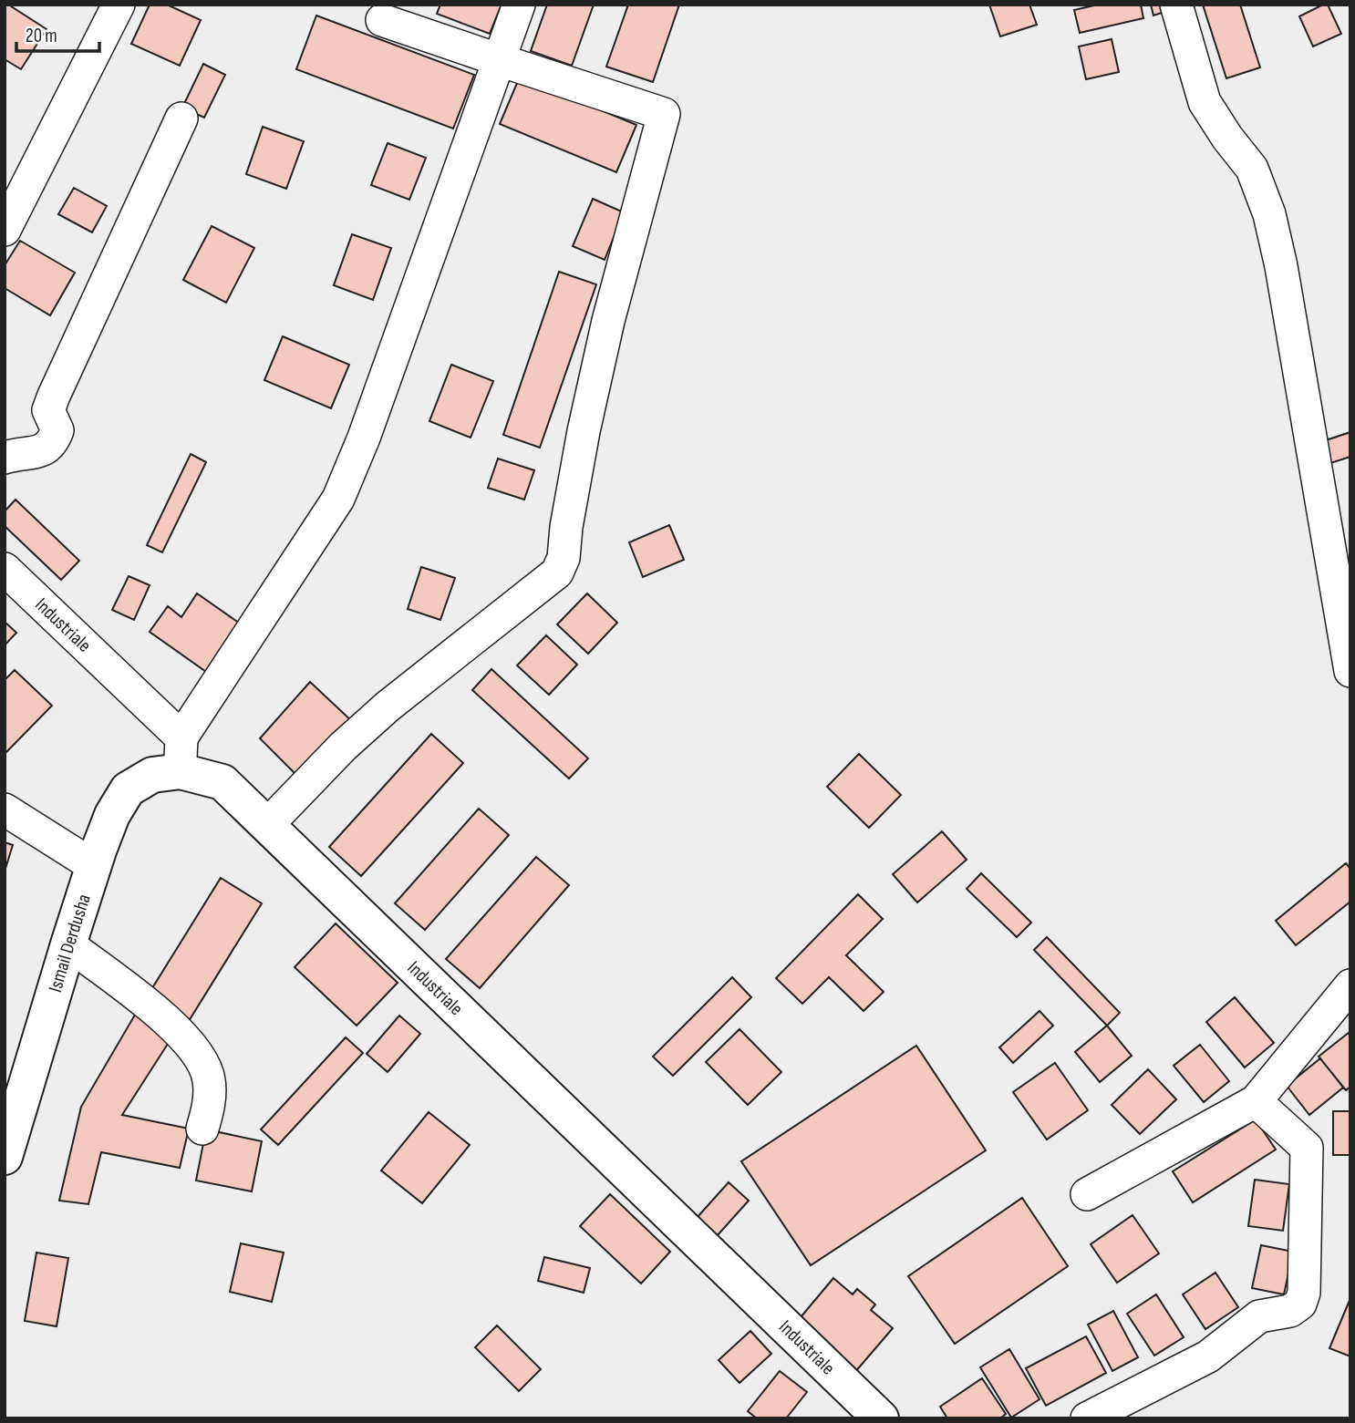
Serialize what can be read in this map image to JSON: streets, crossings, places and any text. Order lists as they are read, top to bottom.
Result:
{
  "streets": {
    "main road": ["Industriale", "Ismail Derdusha"]
  },
  "crossings": [
    ["Industriale", "Ismail Derdusha"]
  ],
  "scale_bar": "20 m"
}
